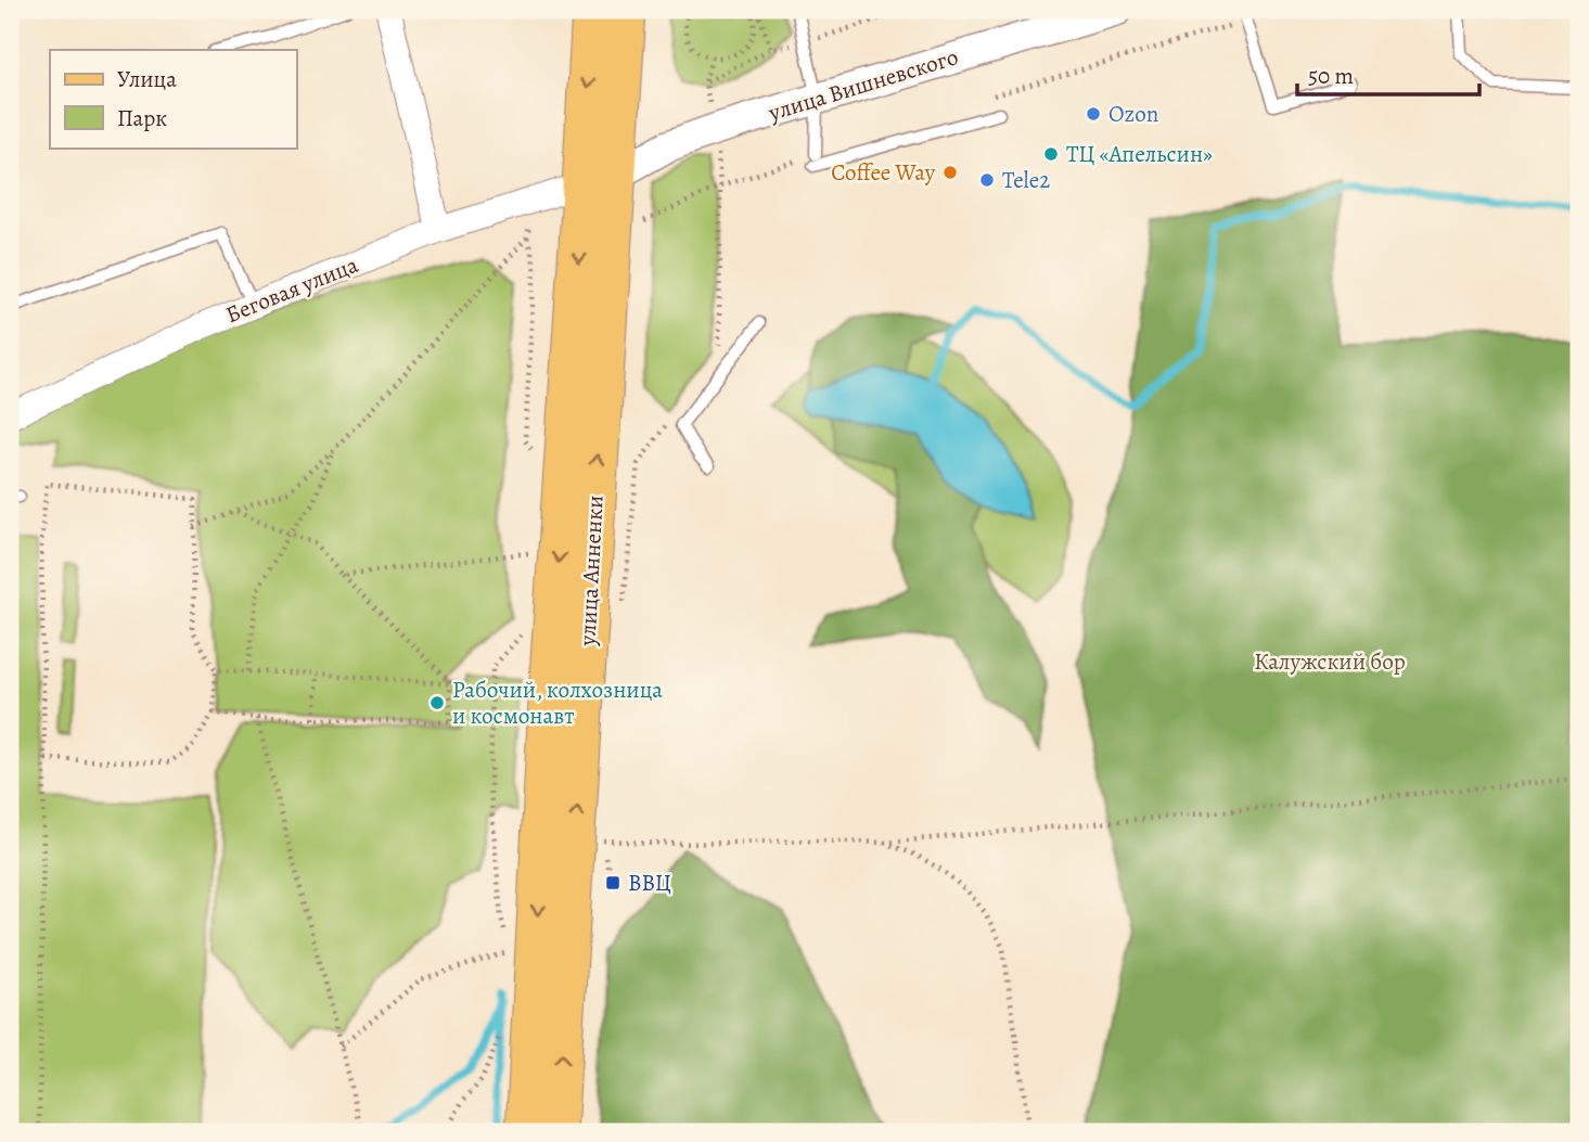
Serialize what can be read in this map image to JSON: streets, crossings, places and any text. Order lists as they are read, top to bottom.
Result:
{
  "streets": {
    "main road": ["улица Анненки"],
    "street": ["улица Вишневского", "Беговая улица"]
  },
  "crossings": [
    ["улица Вишневского", "Беговая улица"],
    ["улица Вишневского", "улица Анненки"],
    ["Беговая улица", "улица Анненки"]
  ],
  "parks": ["Калужский бор"],
  "places": {
    "other": [
      "Ozon",
      "ТЦ «Апельсин»",
      "Coffee Way",
      "Tele2",
      "Рабочий, колхозница и космонавт"
    ],
    "transit": ["ВВЦ"]
  },
  "legend": ["Улица", "Парк"],
  "scale_bar": "50 m"
}
